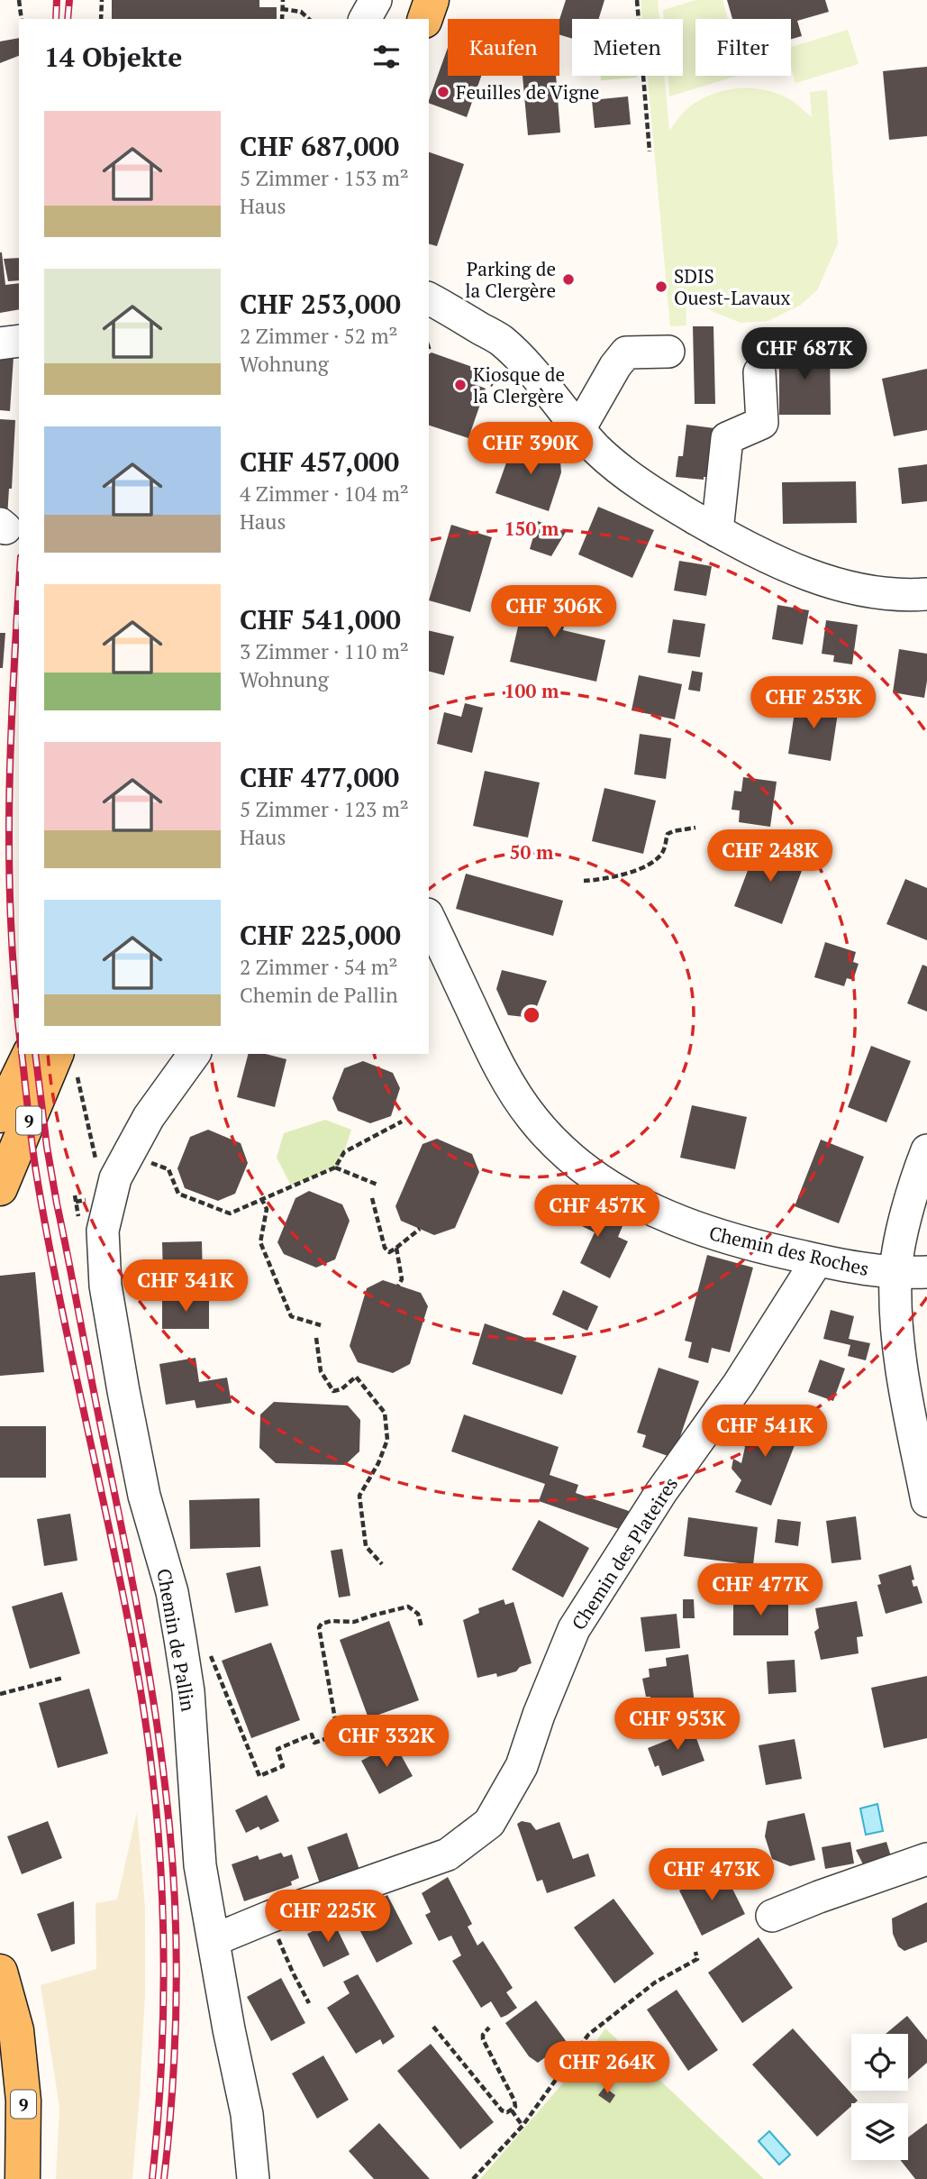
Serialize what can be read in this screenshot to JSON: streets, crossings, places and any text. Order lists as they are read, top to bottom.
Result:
{
  "streets": {
    "main road": ["9"],
    "street": ["Chemin des Roches", "Chemin des Plateires", "Chemin de Pallin"]
  },
  "crossings": [
    ["Chemin des Roches", "Chemin des Plateires"],
    ["Chemin des Plateires", "Chemin de Pallin"]
  ],
  "places": [
    "Feuilles de Vigne",
    "Parking de la Clergère",
    "SDIS Ouest-Lavaux",
    "Kiosque de la Clergère"
  ],
  "page": {
    "chip": ["Kaufen", "Mieten", "Filter"],
    "heading": "14 Objekte",
    "list": [
      {
        "name": "CHF 687,000",
        "note": "5 Zimmer · 153 m² · Haus"
      },
      {
        "name": "CHF 253,000",
        "note": "2 Zimmer · 52 m² · Wohnung"
      },
      {
        "name": "CHF 457,000",
        "note": "4 Zimmer · 104 m² · Haus"
      },
      {
        "name": "CHF 541,000",
        "note": "3 Zimmer · 110 m² · Wohnung"
      },
      {
        "name": "CHF 477,000",
        "note": "5 Zimmer · 123 m² · Haus"
      },
      {
        "name": "CHF 225,000",
        "note": "2 Zimmer · 54 m² · Chemin de Pallin"
      }
    ],
    "price": [
      "CHF 687K",
      "CHF 390K",
      "CHF 306K",
      "CHF 253K",
      "CHF 248K",
      "CHF 457K",
      "CHF 341K",
      "CHF 541K",
      "CHF 477K",
      "CHF 953K",
      "CHF 332K",
      "CHF 473K",
      "CHF 225K",
      "CHF 264K"
    ]
  },
  "rings": ["150 m", "100 m", "50 m"]
}
